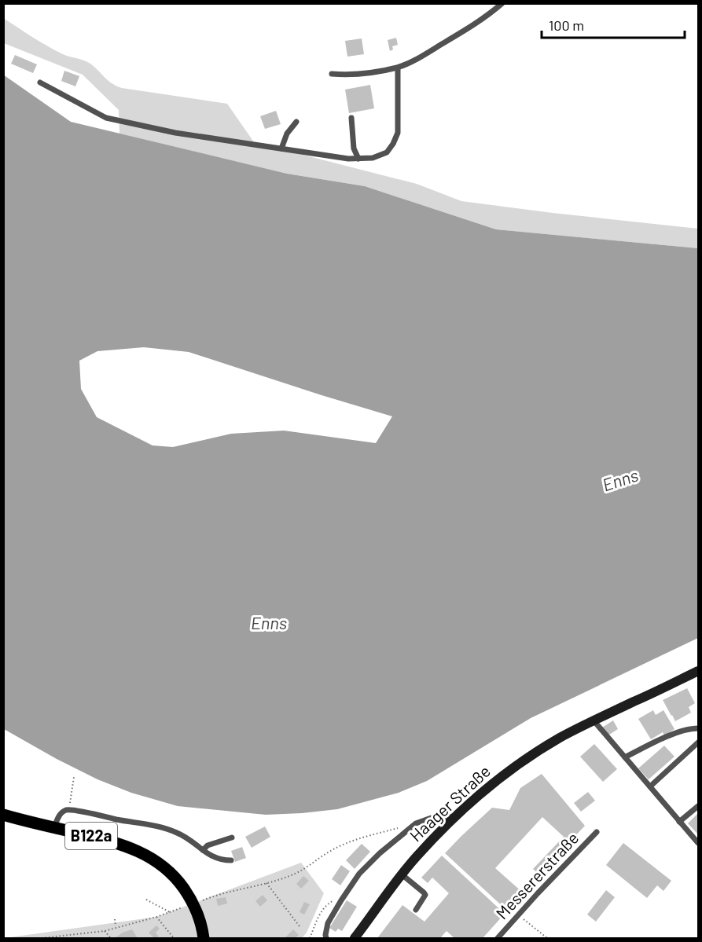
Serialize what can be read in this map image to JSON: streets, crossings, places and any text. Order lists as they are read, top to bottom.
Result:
{
  "streets": {
    "main road": ["B122a"],
    "street": ["Haager Straße"],
    "lane": ["Messererstraße"]
  },
  "water": ["Enns"],
  "scale_bar": "100 m"
}
